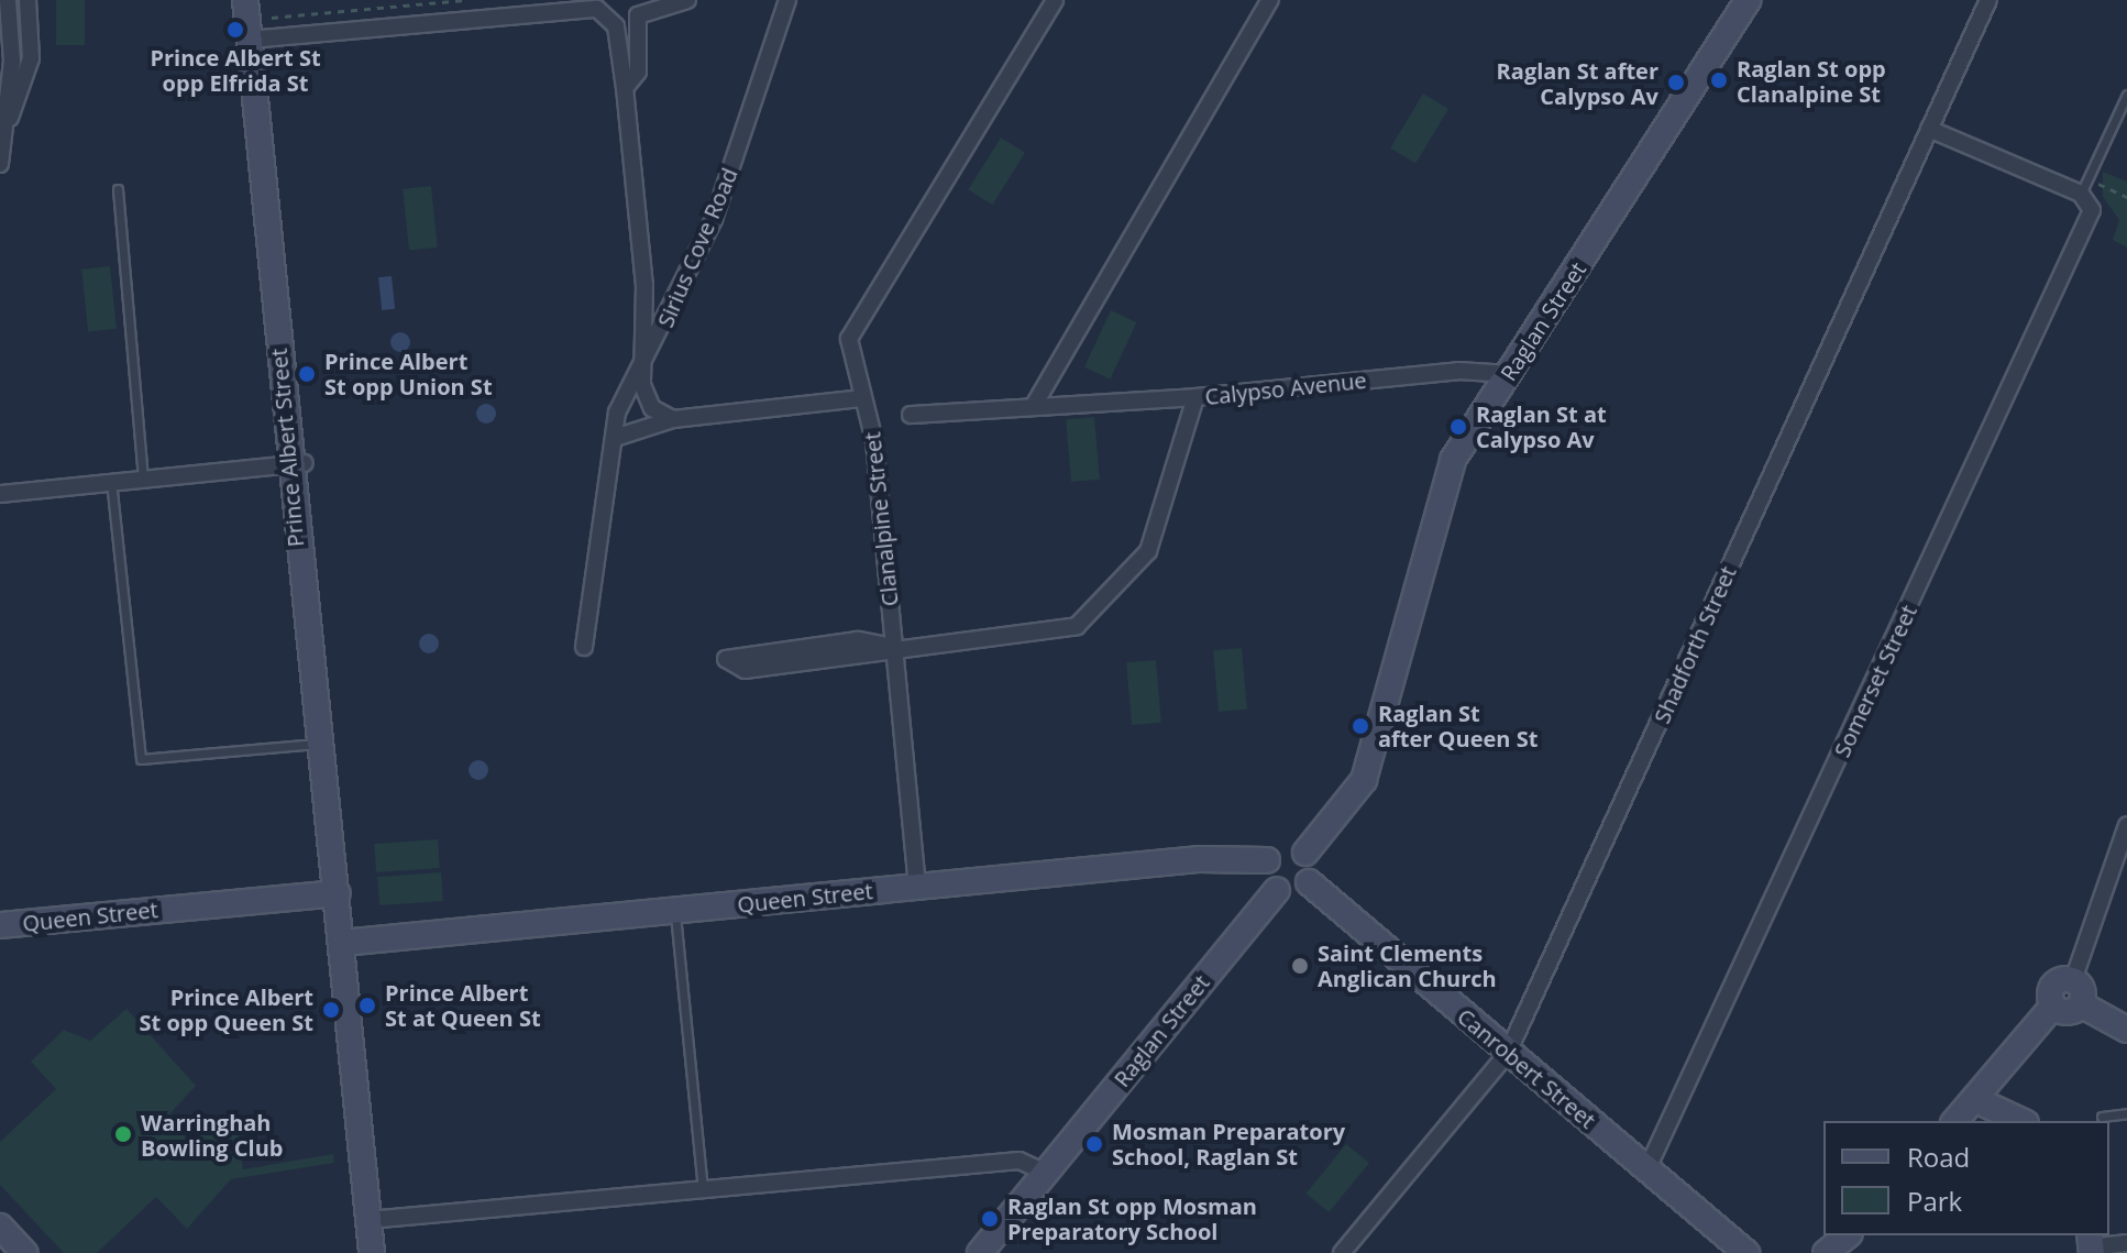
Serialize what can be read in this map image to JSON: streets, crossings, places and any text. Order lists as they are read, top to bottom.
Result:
{
  "streets": {
    "street": [
      "Sirius Cove Road",
      "Raglan Street",
      "Calypso Avenue",
      "Prince Albert Street",
      "Clanalpine Street",
      "Shadforth Street",
      "Somerset Street",
      "Queen Street",
      "Canrobert Street"
    ]
  },
  "crossings": [
    ["Raglan Street", "Calypso Avenue"],
    ["Raglan Street", "Queen Street"],
    ["Raglan Street", "Canrobert Street"],
    ["Calypso Avenue", "Clanalpine Street"],
    ["Prince Albert Street", "Queen Street"],
    ["Clanalpine Street", "Queen Street"],
    ["Shadforth Street", "Canrobert Street"],
    ["Somerset Street", "Canrobert Street"],
    ["Queen Street", "Canrobert Street"]
  ],
  "places": [
    "Prince Albert St opp Elfrida St",
    "Raglan St opp Clanalpine St",
    "Raglan St after Calypso Av",
    "Prince Albert St opp Union St",
    "Raglan St at Calypso Av",
    "Raglan St after Queen St",
    "Saint Clements Anglican Church",
    "Prince Albert St at Queen St",
    "Prince Albert St opp Queen St",
    "Warringhah Bowling Club",
    "Mosman Preparatory School, Raglan St",
    "Raglan St opp Mosman Preparatory School"
  ],
  "legend": ["Road", "Park"]
}
